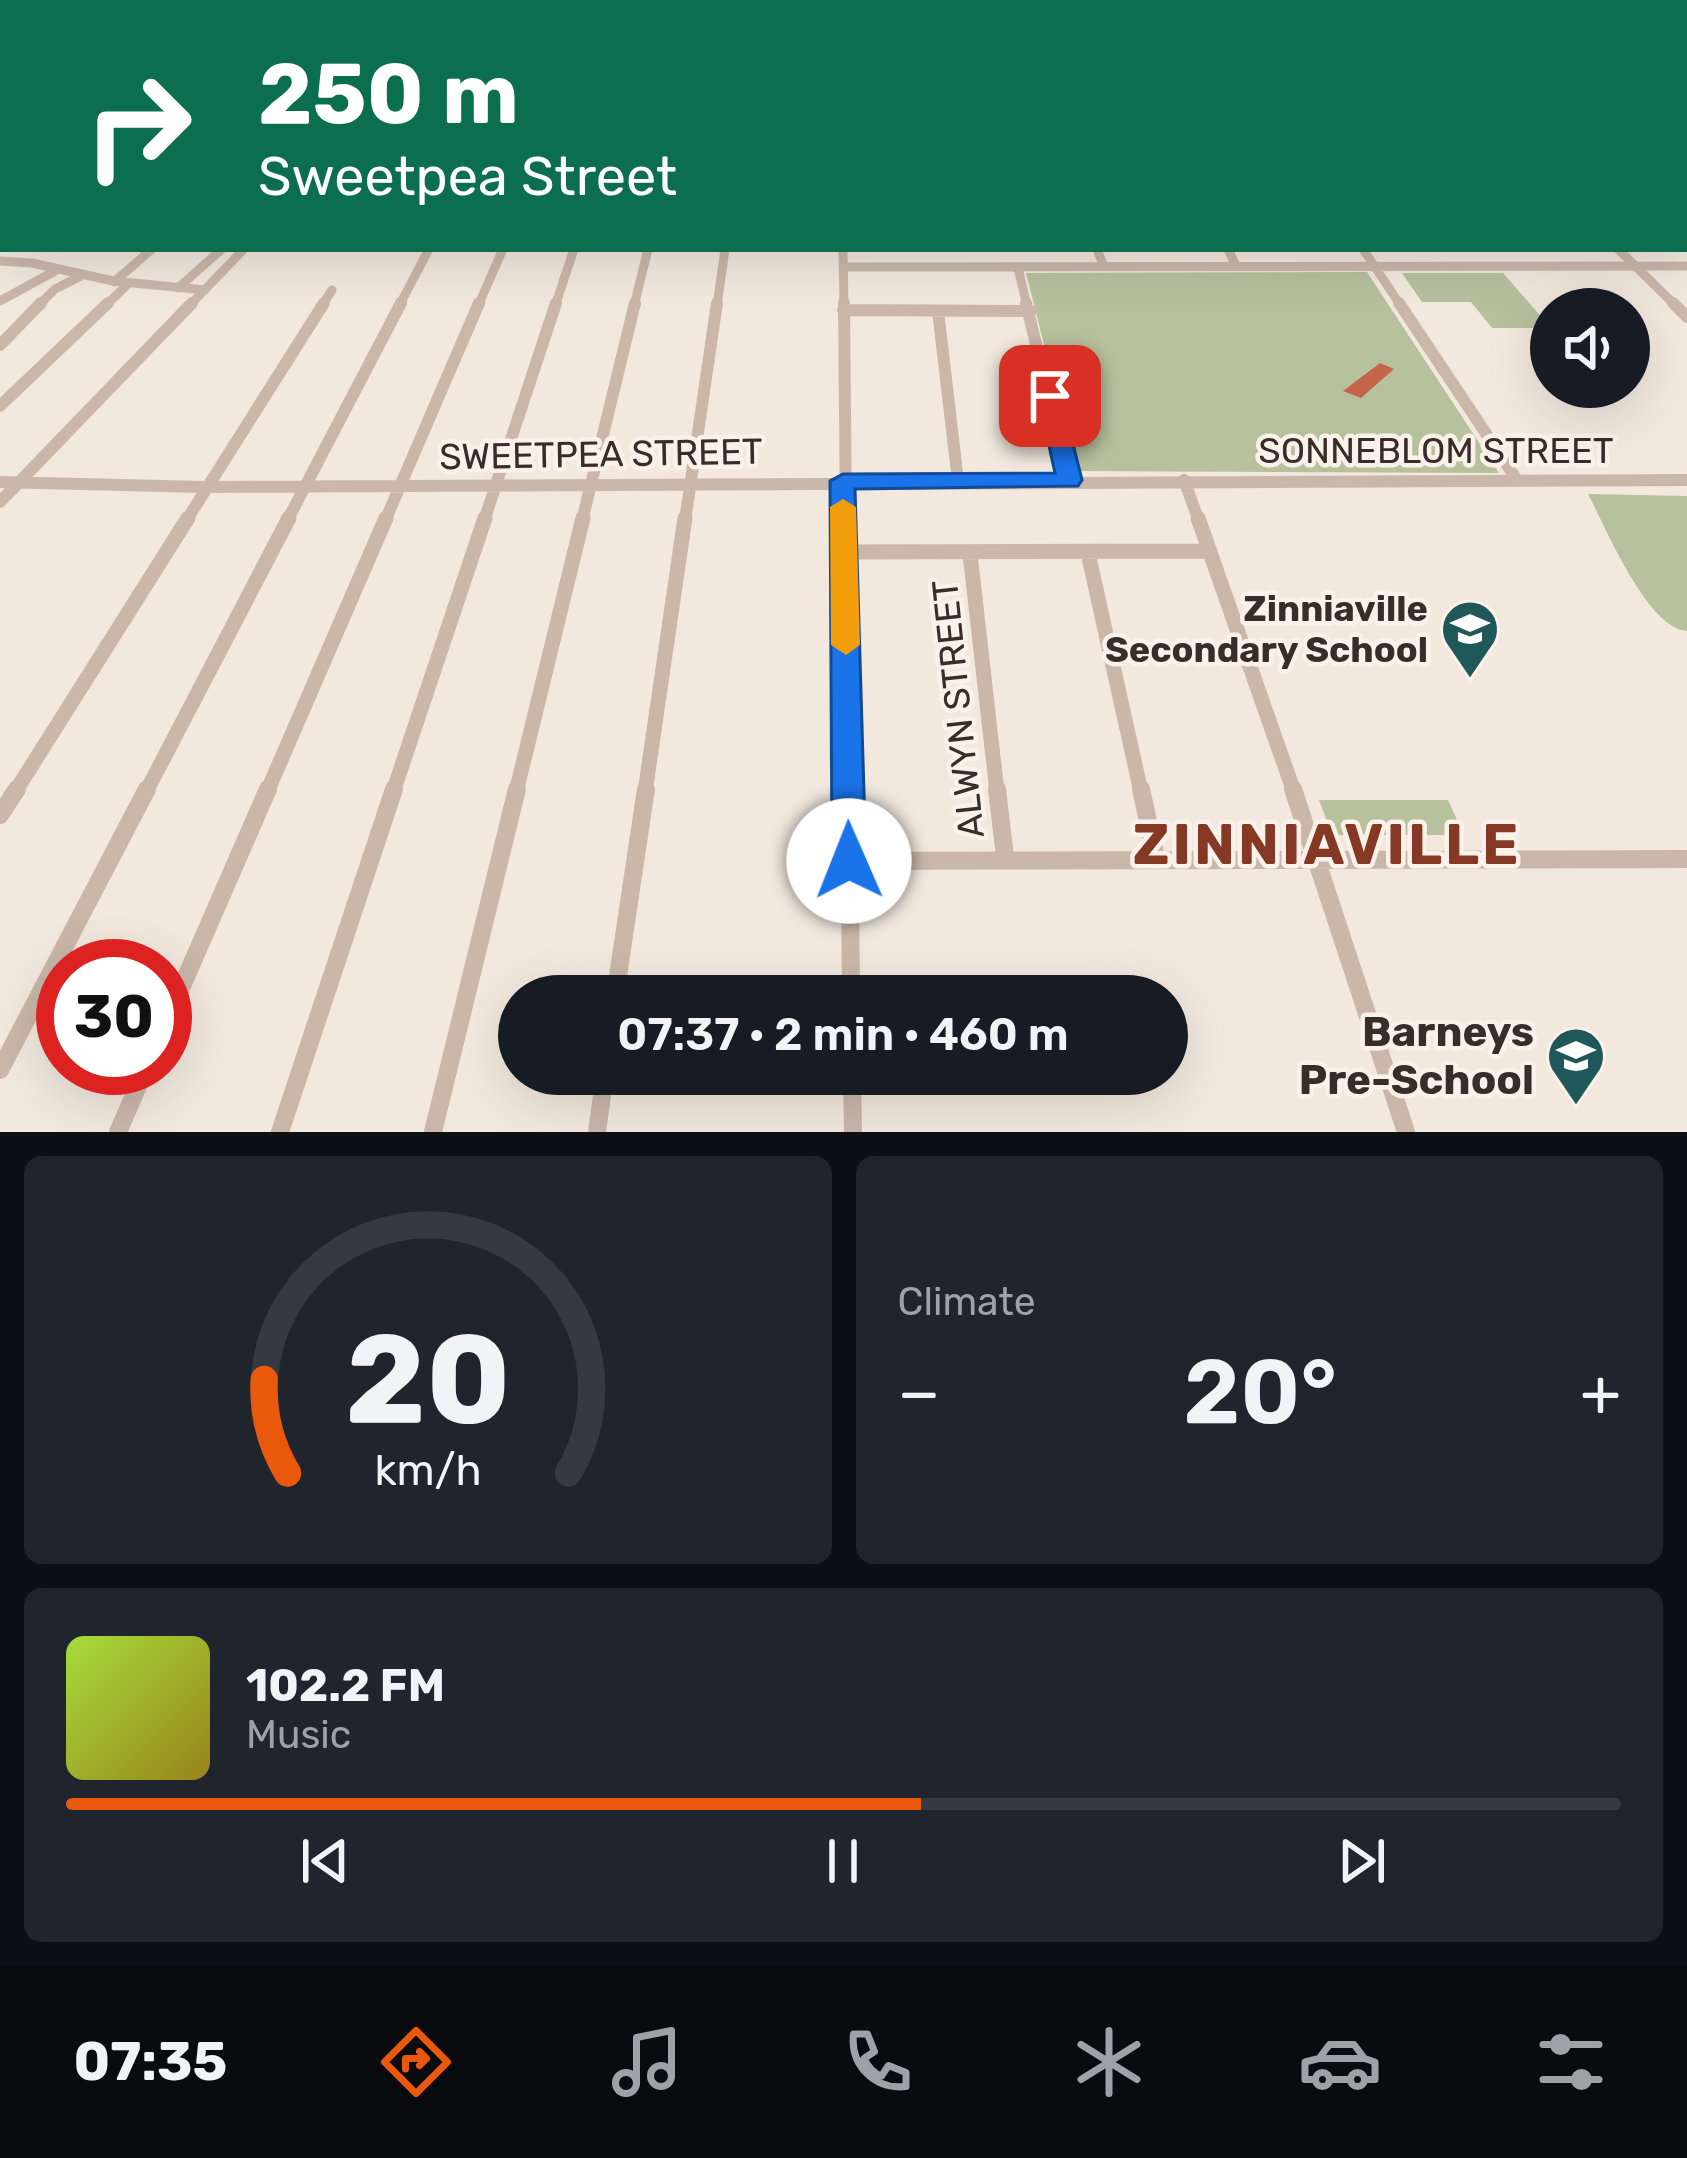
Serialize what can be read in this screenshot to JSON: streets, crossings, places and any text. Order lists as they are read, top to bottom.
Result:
{
  "streets": {
    "street": ["SONNEBLOM STREET", "SWEETPEA STREET", "ALWYN STREET"]
  },
  "crossings": [
    ["SONNEBLOM STREET", "SWEETPEA STREET"]
  ],
  "districts": ["ZINNIAVILLE"],
  "places": {
    "school or university": ["Zinniaville Secondary School", "Barneys Pre-School"]
  },
  "page": {
    "turn": ["250 m", "Sweetpea Street"],
    "limit": "30",
    "trip": "07:37 · 2 min · 460 m",
    "tile": "Climate",
    "heat": ["−", "20°", "+"],
    "song": ["102.2 FM", "Music"],
    "tabs": "07:35",
    "gauge": ["20", "km/h"]
  }
}
